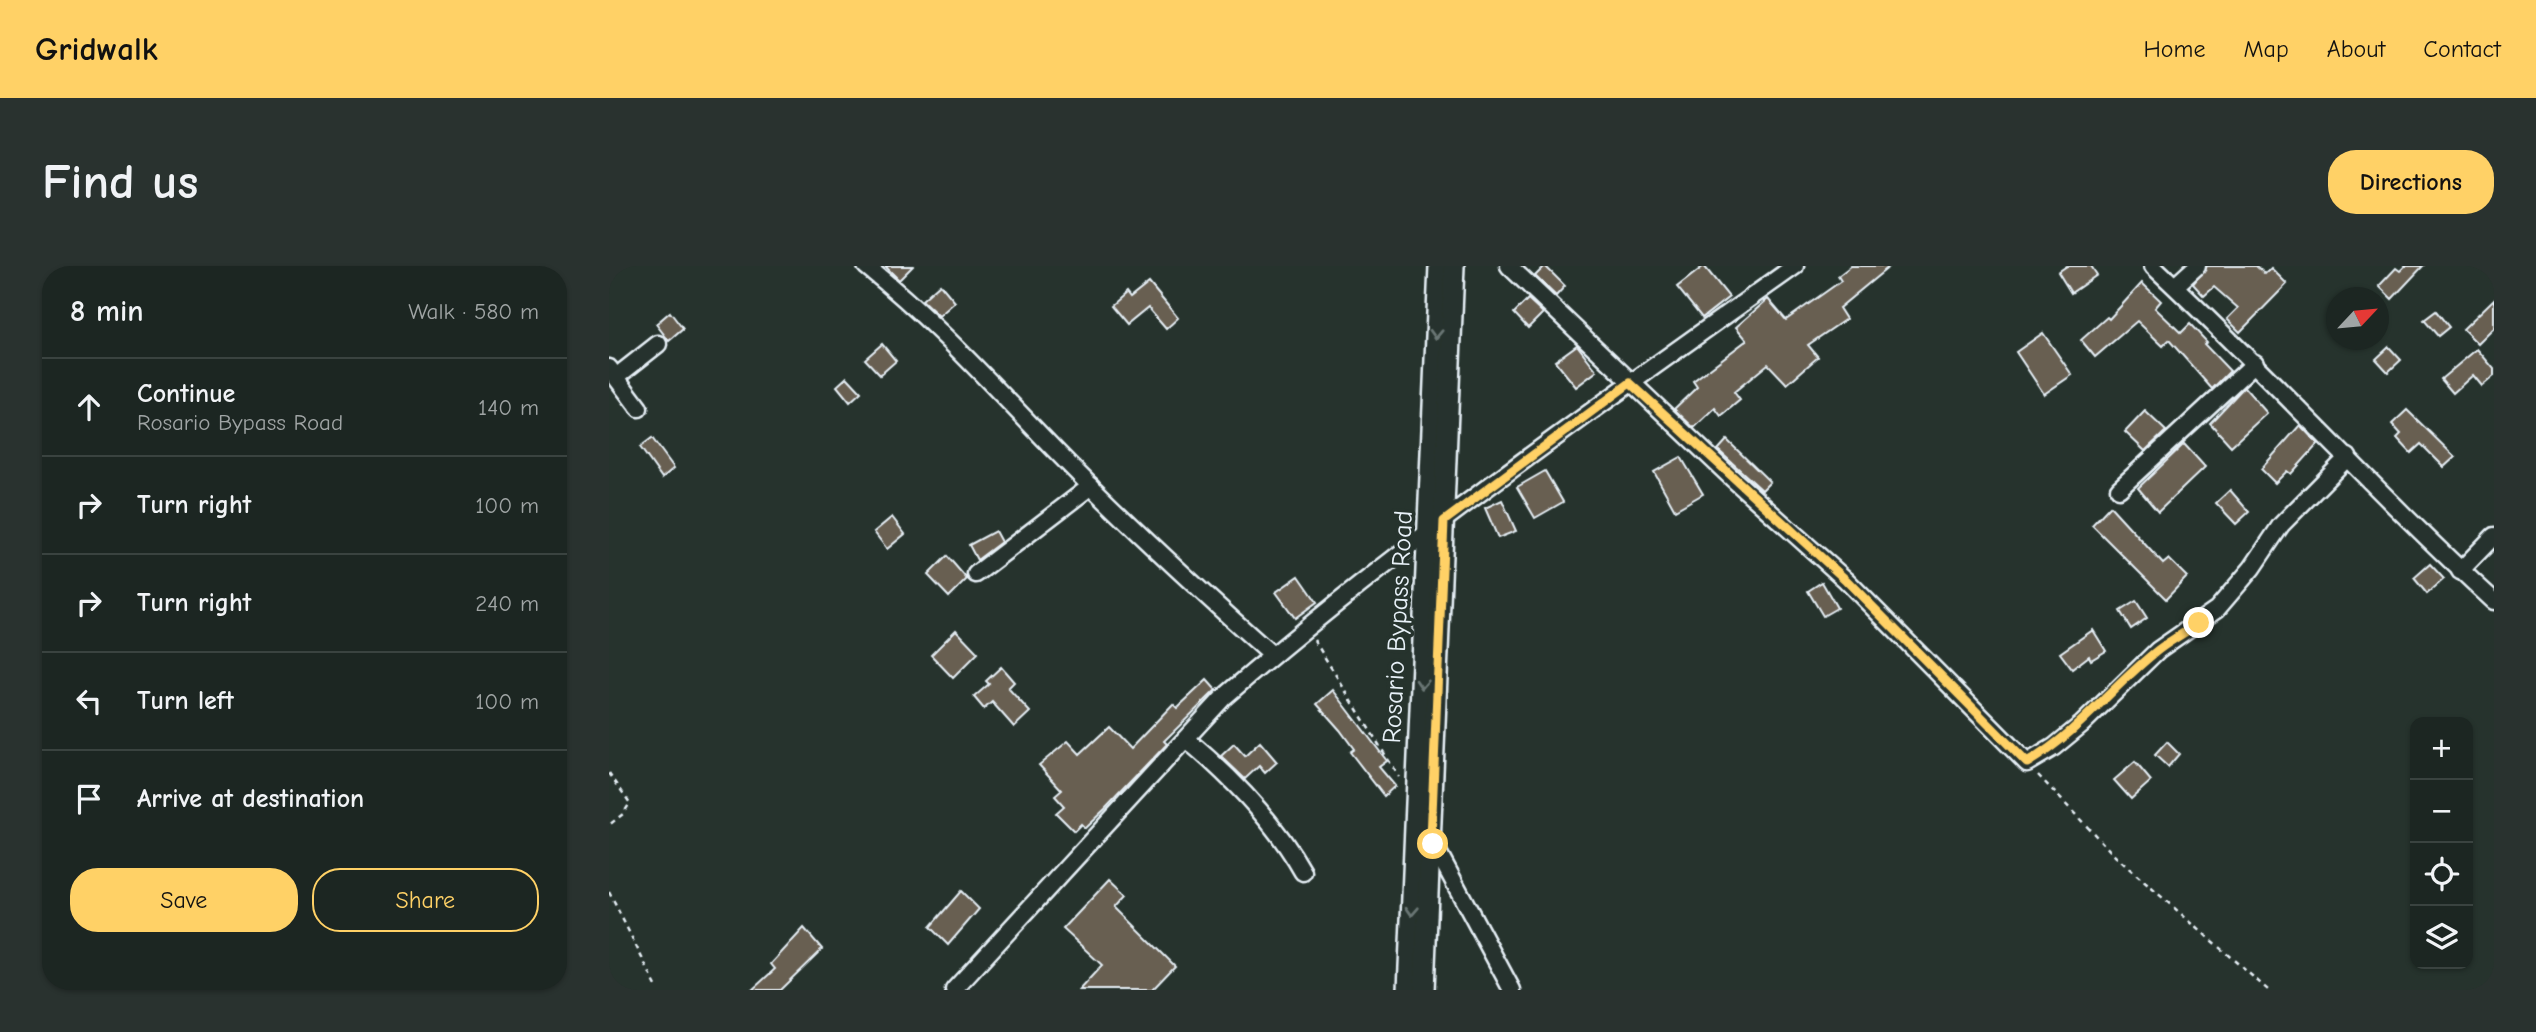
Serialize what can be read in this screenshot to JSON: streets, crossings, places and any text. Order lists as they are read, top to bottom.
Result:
{
  "streets": {
    "main road": ["Rosario Bypass Road"]
  },
  "north": "top right",
  "page": {
    "header": "Gridwalk",
    "nav": [
      "Home",
      "Map",
      "About",
      "Contact"
    ],
    "buttons": [
      "Directions",
      ["Save", "Share"]
    ],
    "title": "Find us",
    "heading": ["8 min", "Walk · 580 m"],
    "list": [
      ["Continue", "Rosario Bypass Road", "140 m"],
      ["Turn right", "100 m"],
      ["Turn right", "240 m"],
      ["Turn left", "100 m"],
      "Arrive at destination"
    ],
    "map_buttons": ["+", "−"]
  }
}
